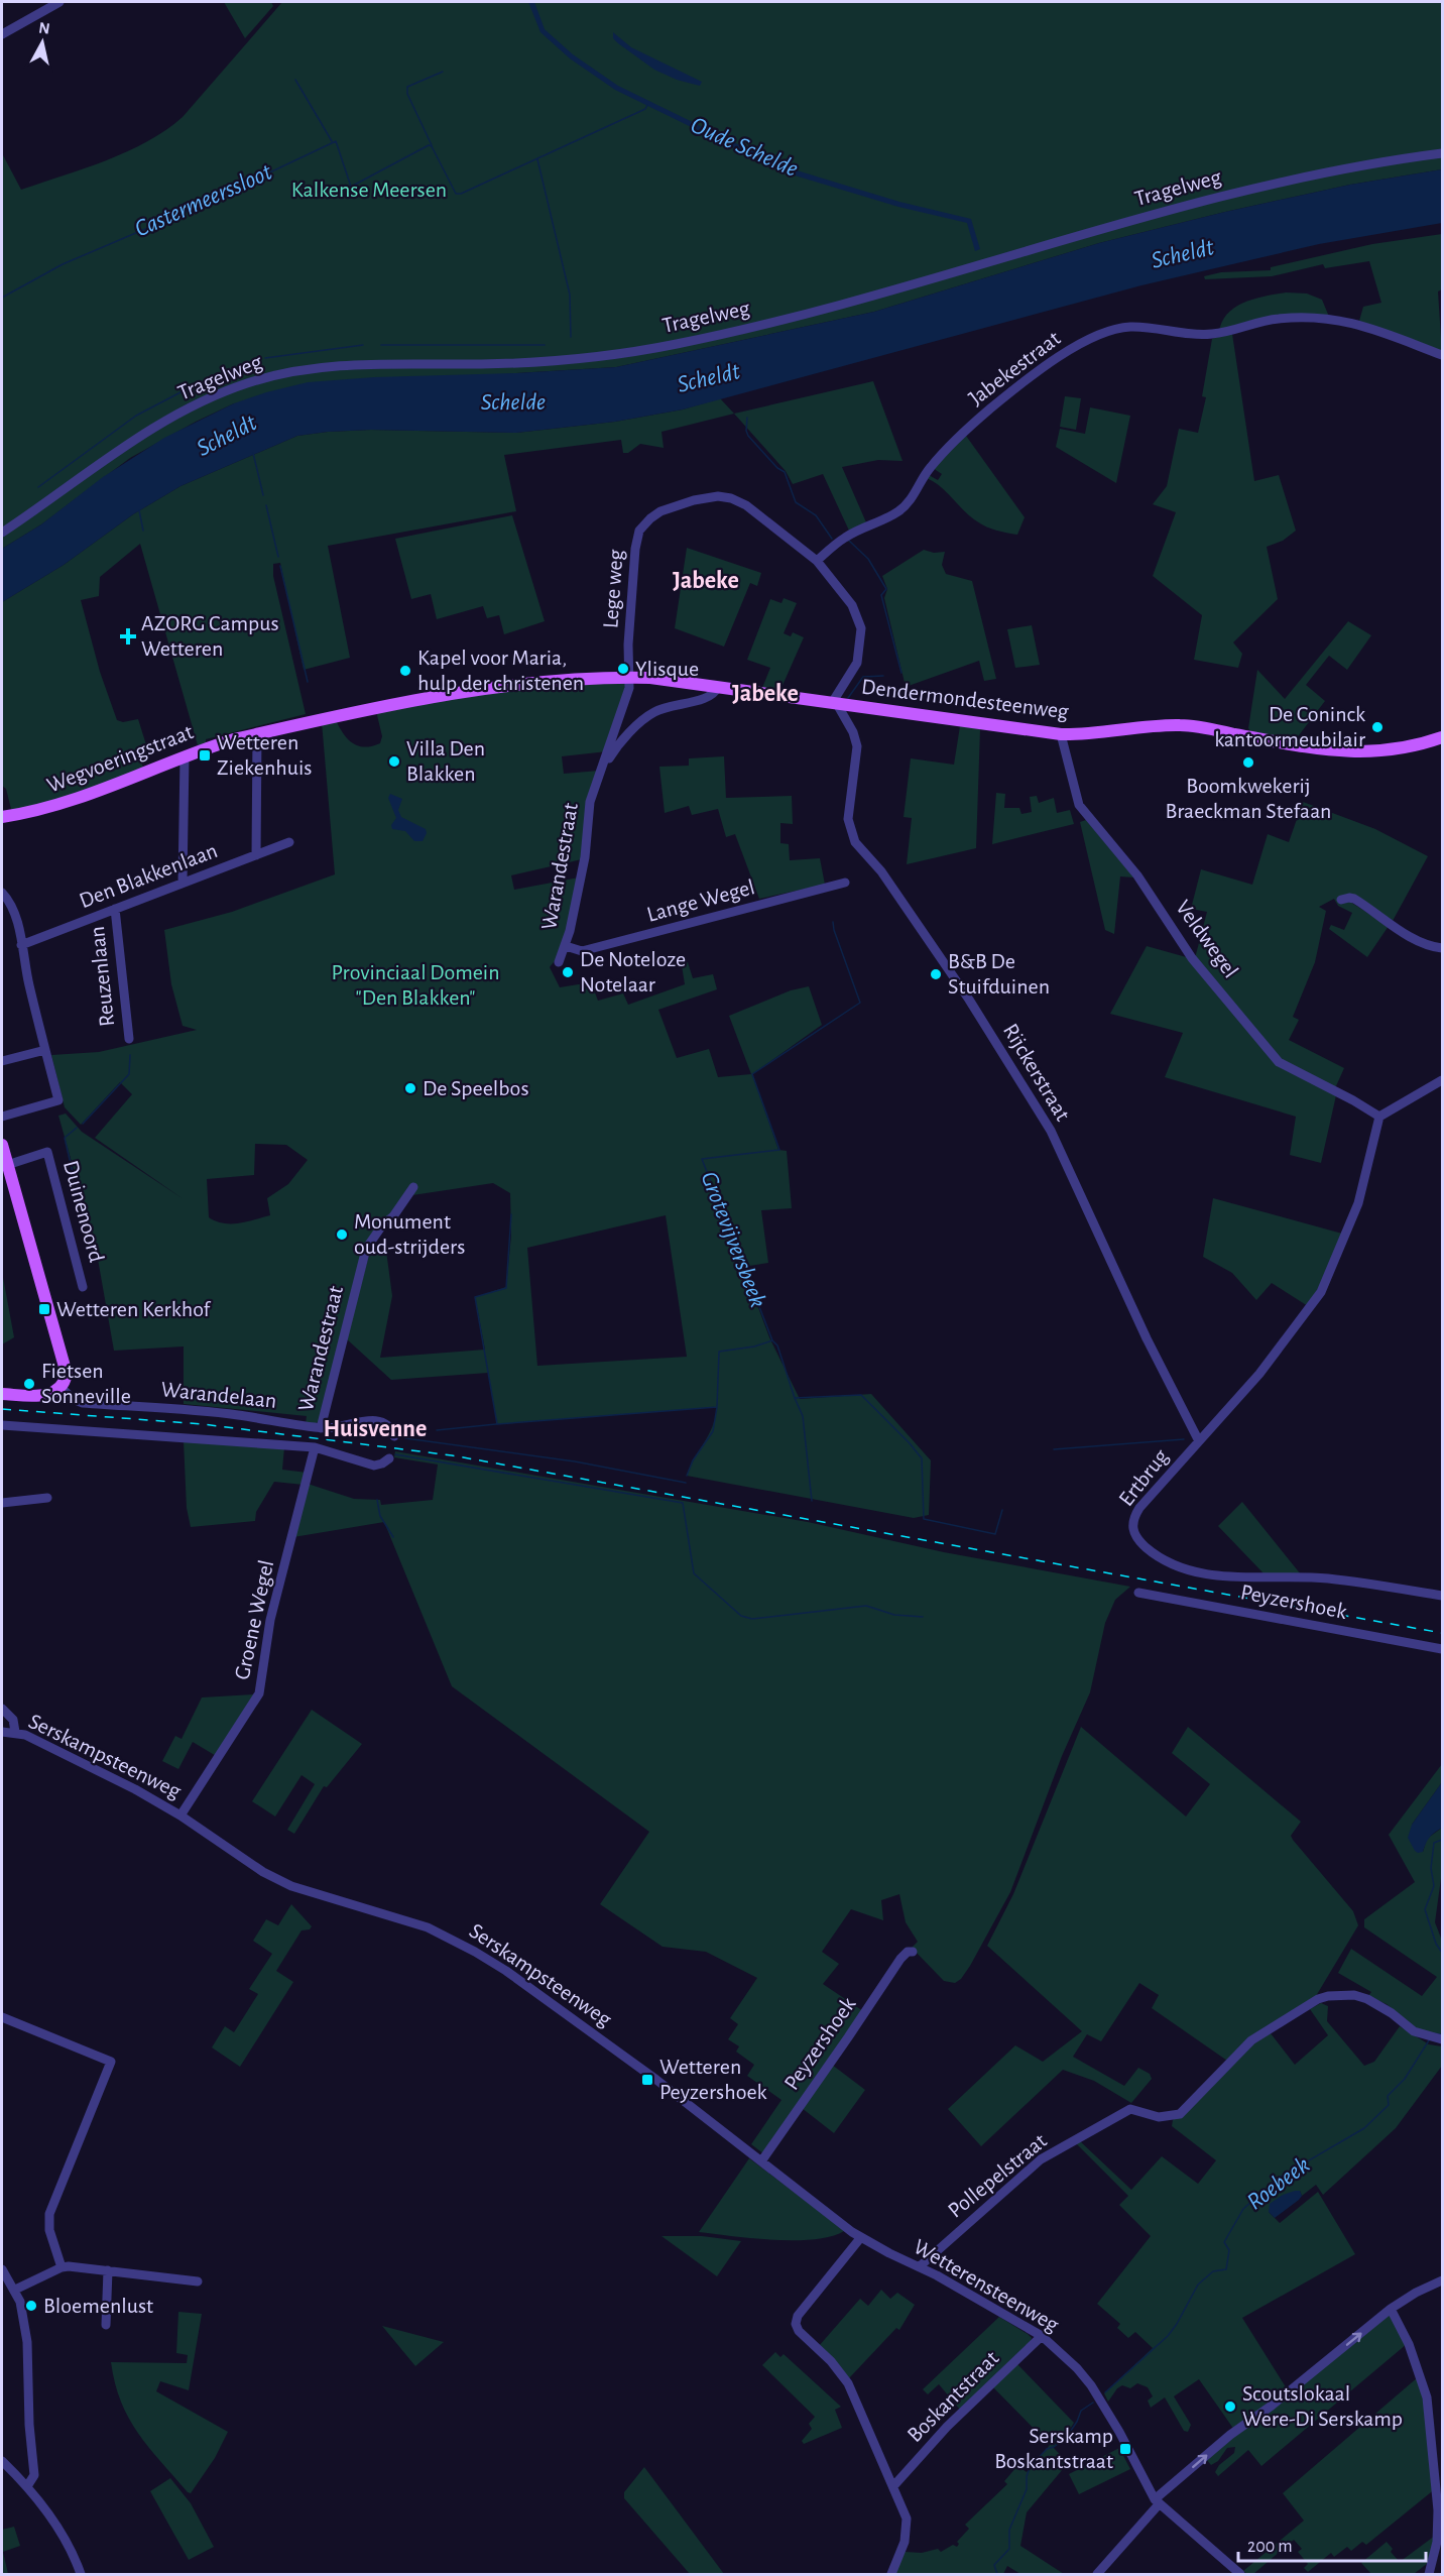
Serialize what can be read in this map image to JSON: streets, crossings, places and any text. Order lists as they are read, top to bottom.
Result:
{
  "streets": {
    "main road": ["Dendermondesteenweg", "Wegvoeringstraat"],
    "street": [
      "Tragelweg",
      "Jabekestraat",
      "Lege weg",
      "Warandestraat",
      "Den Blakkenlaan",
      "Lange Wegel",
      "Veldwegel",
      "Reuzenlaan",
      "Rijckerstraat",
      "Duinenoord",
      "Warandelaan",
      "Ertbrug",
      "Peyzershoek",
      "Groene Wegel",
      "Serskampsteenweg",
      "Pollepelstraat",
      "Wetterensteenweg",
      "Boskantstraat"
    ]
  },
  "crossings": [
    ["Jabekestraat", "Lege weg"],
    ["Lege weg", "Dendermondesteenweg"],
    ["Lege weg", "Warandestraat"],
    ["Dendermondesteenweg", "Wegvoeringstraat"],
    ["Dendermondesteenweg", "Warandestraat"],
    ["Dendermondesteenweg", "Veldwegel"],
    ["Dendermondesteenweg", "Rijckerstraat"],
    ["Warandestraat", "Lange Wegel"],
    ["Warandestraat", "Warandelaan"],
    ["Den Blakkenlaan", "Reuzenlaan"],
    ["Veldwegel", "Ertbrug"],
    ["Rijckerstraat", "Ertbrug"],
    ["Peyzershoek", "Serskampsteenweg"],
    ["Groene Wegel", "Serskampsteenweg"],
    ["Serskampsteenweg", "Wetterensteenweg"],
    ["Pollepelstraat", "Wetterensteenweg"],
    ["Wetterensteenweg", "Boskantstraat"]
  ],
  "districts": ["Jabeke", "Jabeke", "Huisvenne"],
  "water": [
    "Oude Schelde",
    "Castermeerssloot",
    "Scheldt",
    "Schelde",
    "Grotevijversbeek",
    "Roebeek"
  ],
  "parks": ["Kalkense Meersen", "Provinciaal Domein \"Den Blakken\""],
  "places": {
    "health": ["AZORG Campus Wetteren"],
    "other": [
      "Ylisque",
      "Kapel voor Maria, hulp der christenen",
      "De Coninck kantoormeubilair",
      "Villa Den Blakken",
      "Boomkwekerij Braeckman Stefaan",
      "De Noteloze Notelaar",
      "B&B De Stuifduinen",
      "De Speelbos",
      "Monument oud-strijders",
      "Fietsen Sonneville",
      "Bloemenlust",
      "Scoutslokaal Were-Di Serskamp"
    ],
    "transit": [
      "Wetteren Ziekenhuis",
      "Wetteren Kerkhof",
      "Wetteren Peyzershoek",
      "Serskamp Boskantstraat"
    ]
  },
  "scale_bar": "200 m",
  "north": "top"
}
